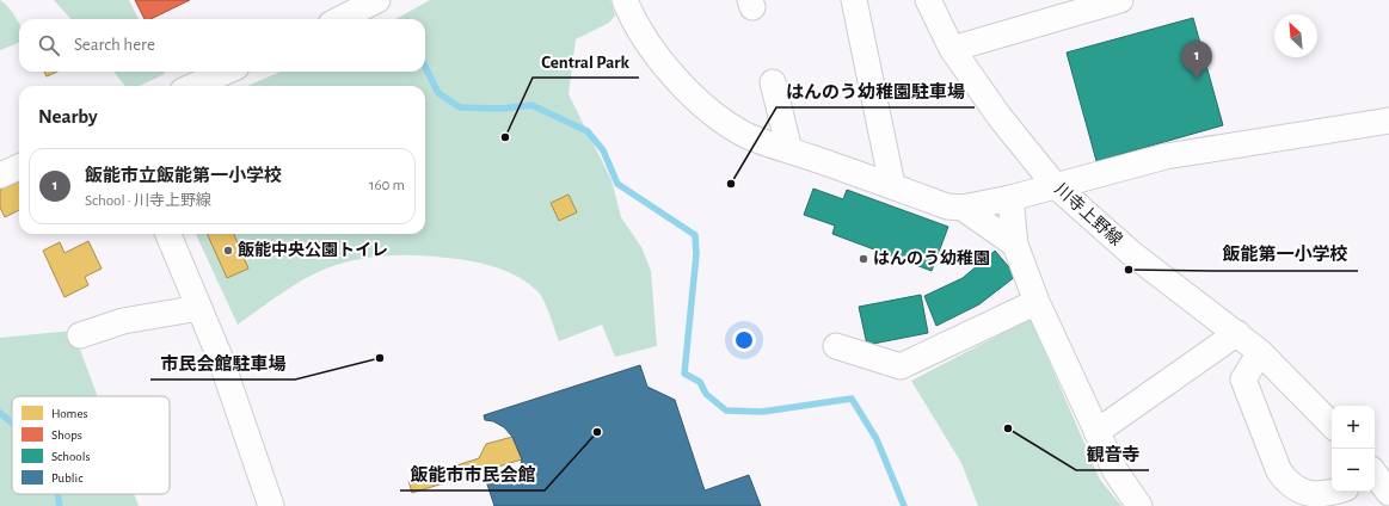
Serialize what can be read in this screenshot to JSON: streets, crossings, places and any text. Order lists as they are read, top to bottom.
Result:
{
  "streets": {
    "street": ["川寺上野線"]
  },
  "places": [
    "Central Park",
    "はんのう幼稚園駐車場",
    "飯能中央公園トイレ",
    "はんのう幼稚園",
    "飯能第一小学校",
    "市民会館駐車場",
    "観音寺",
    "飯能市市民会館"
  ],
  "legend": [
    "Homes",
    "Shops",
    "Schools",
    "Public"
  ],
  "north": "top left",
  "page": {
    "search": "Search here",
    "pins": "1",
    "heading": "Nearby",
    "list": [
      {
        "mark": "1",
        "name": "飯能市立飯能第一小学校",
        "note": "School · 川寺上野線",
        "value": "160 m"
      }
    ],
    "map_buttons": ["+", "−"]
  }
}
